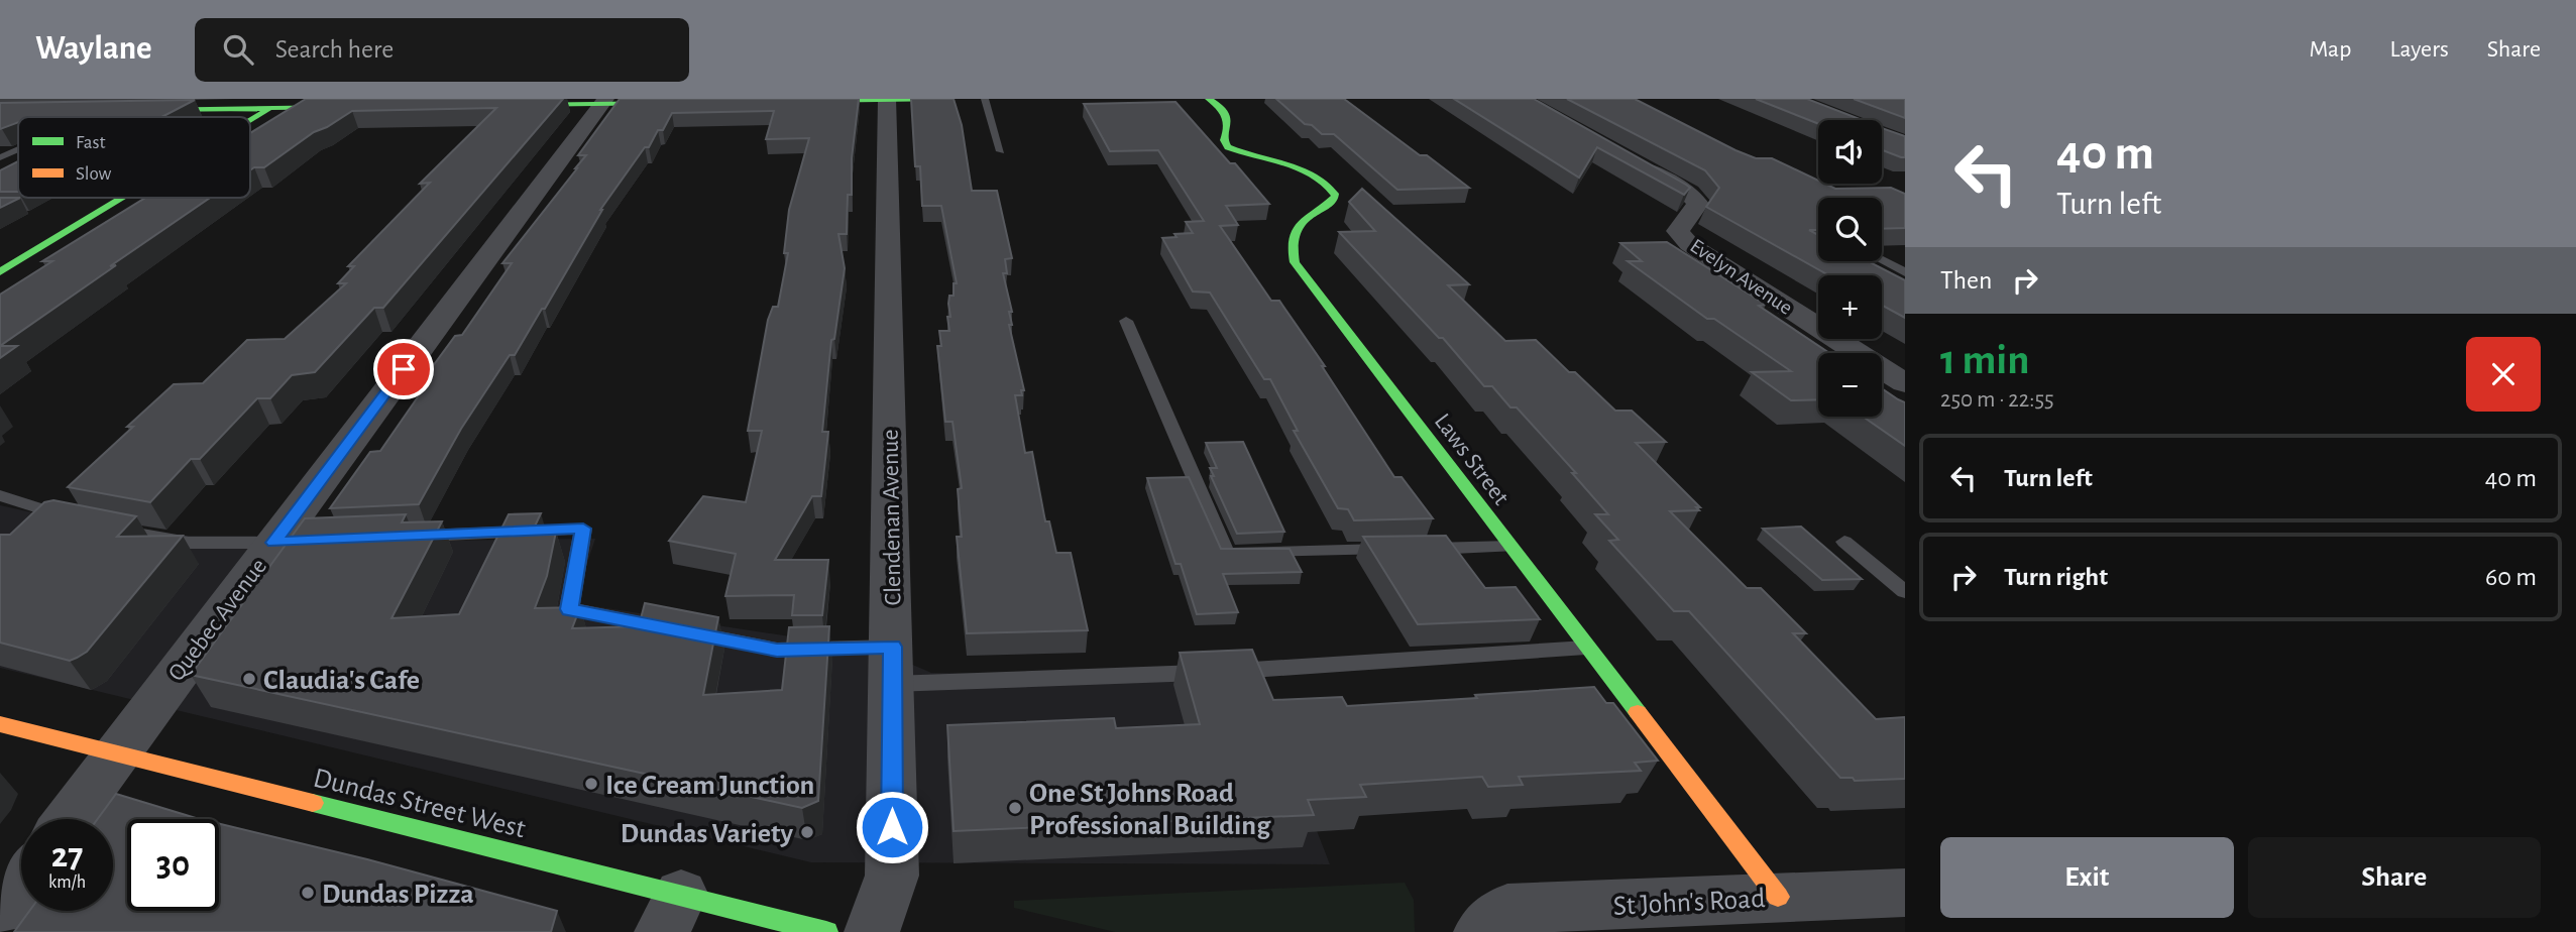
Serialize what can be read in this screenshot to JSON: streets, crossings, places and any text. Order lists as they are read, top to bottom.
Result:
{
  "streets": {
    "street": [
      "Evelyn Avenue",
      "Laws Street",
      "Clendenan Avenue",
      "Quebec Avenue",
      "Dundas Street West",
      "St John's Road"
    ]
  },
  "crossings": [
    ["Laws Street", "St John's Road"],
    ["Quebec Avenue", "Dundas Street West"]
  ],
  "places": [
    "Claudia's Cafe",
    "Ice Cream Junction",
    "One St Johns Road Professional Building",
    "Dundas Variety",
    "Dundas Pizza"
  ],
  "legend": ["Fast", "Slow"],
  "page": {
    "header": "Waylane",
    "search": "Search here",
    "nav": ["Map", "Layers", "Share"],
    "turn": ["40 m", "Turn left"],
    "map_buttons": ["+", "−"],
    "then": "Then",
    "heading": ["1 min", "250 m · 22:55"],
    "list": [
      {
        "name": "Turn left",
        "value": "40 m"
      },
      {
        "name": "Turn right",
        "value": "60 m"
      }
    ],
    "speed": "27 km/h",
    "limit": "30",
    "buttons": ["Exit", "Share"]
  }
}
